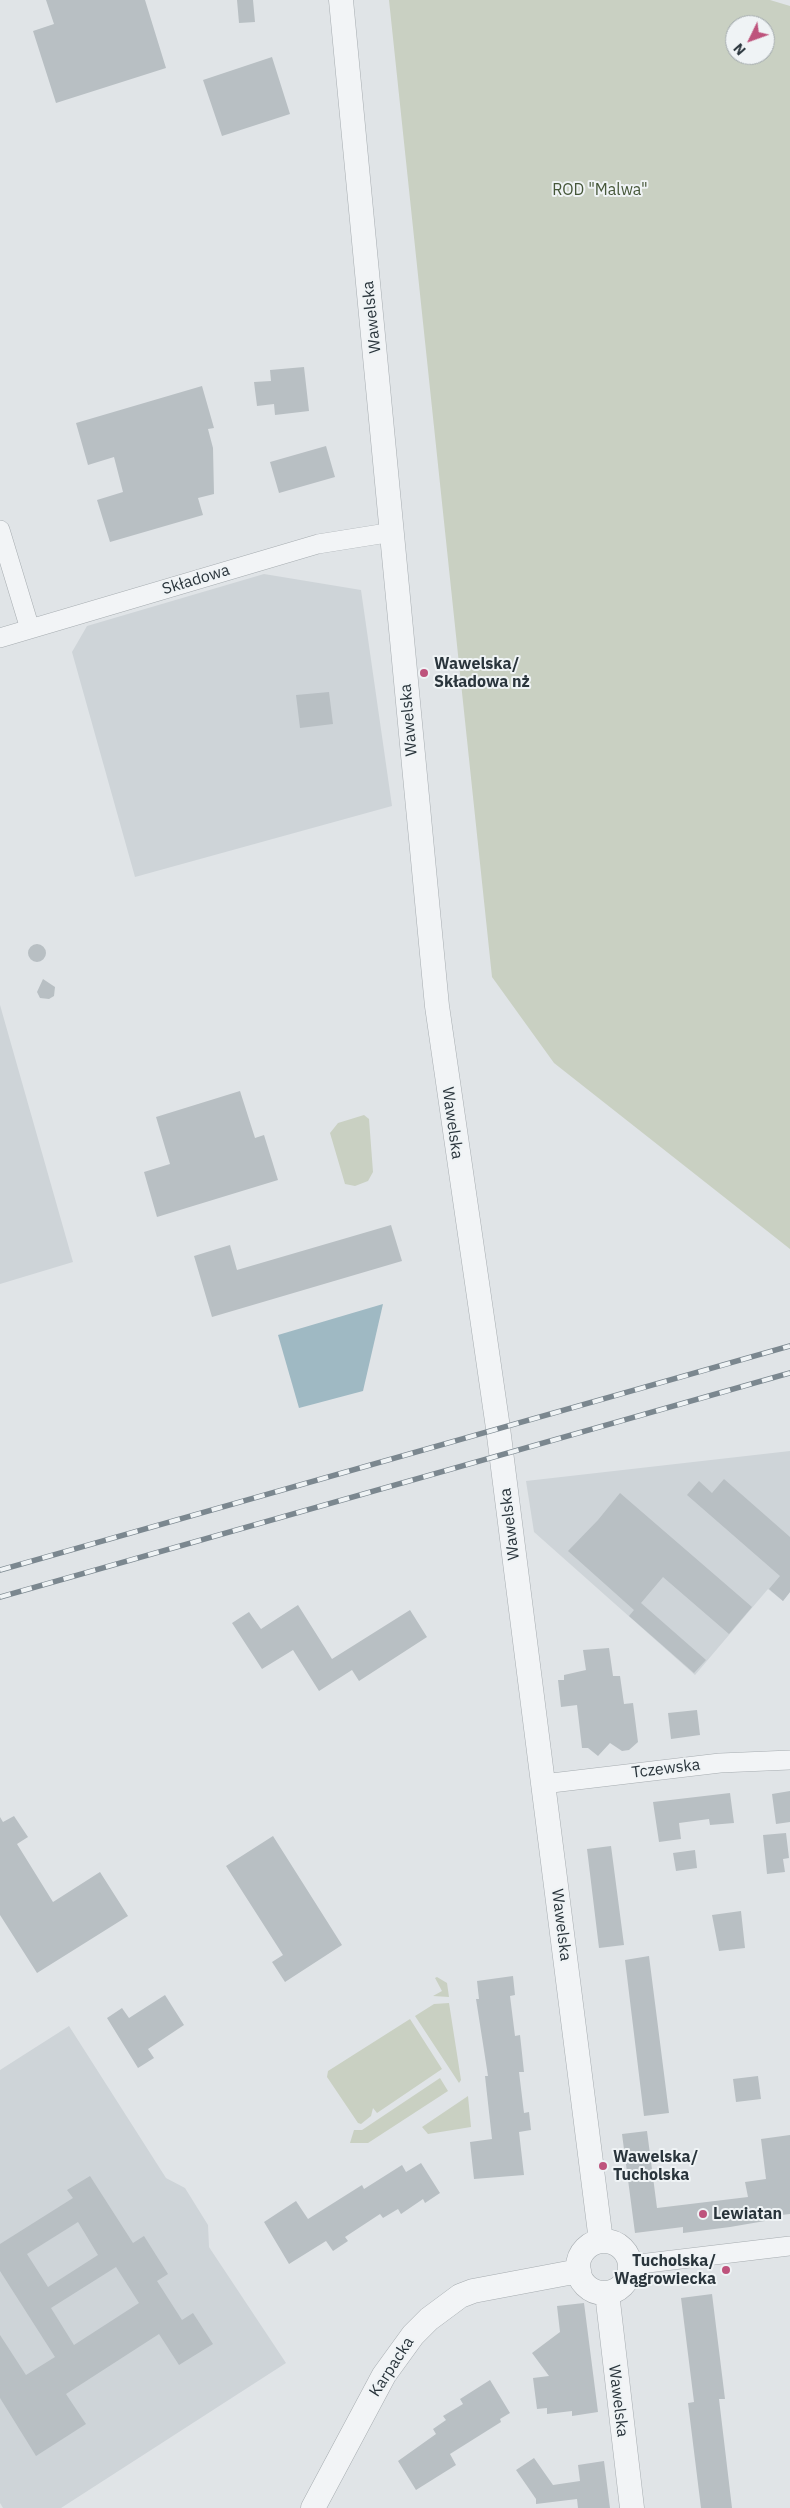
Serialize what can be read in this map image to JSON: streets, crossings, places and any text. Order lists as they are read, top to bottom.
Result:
{
  "streets": {
    "street": [
      "Wawelska",
      "Składowa",
      "Tczewska",
      "Karpacka"
    ]
  },
  "crossings": [
    ["Wawelska", "Składowa"],
    ["Wawelska", "Tczewska"],
    ["Wawelska", "Karpacka"]
  ],
  "parks": ["ROD \"Malwa\""],
  "places": [
    "Wawelska/ Składowa nż",
    "Wawelska/ Tucholska",
    "Lewiatan",
    "Tucholska/ Wągrowiecka"
  ],
  "north": "bottom left"
}
